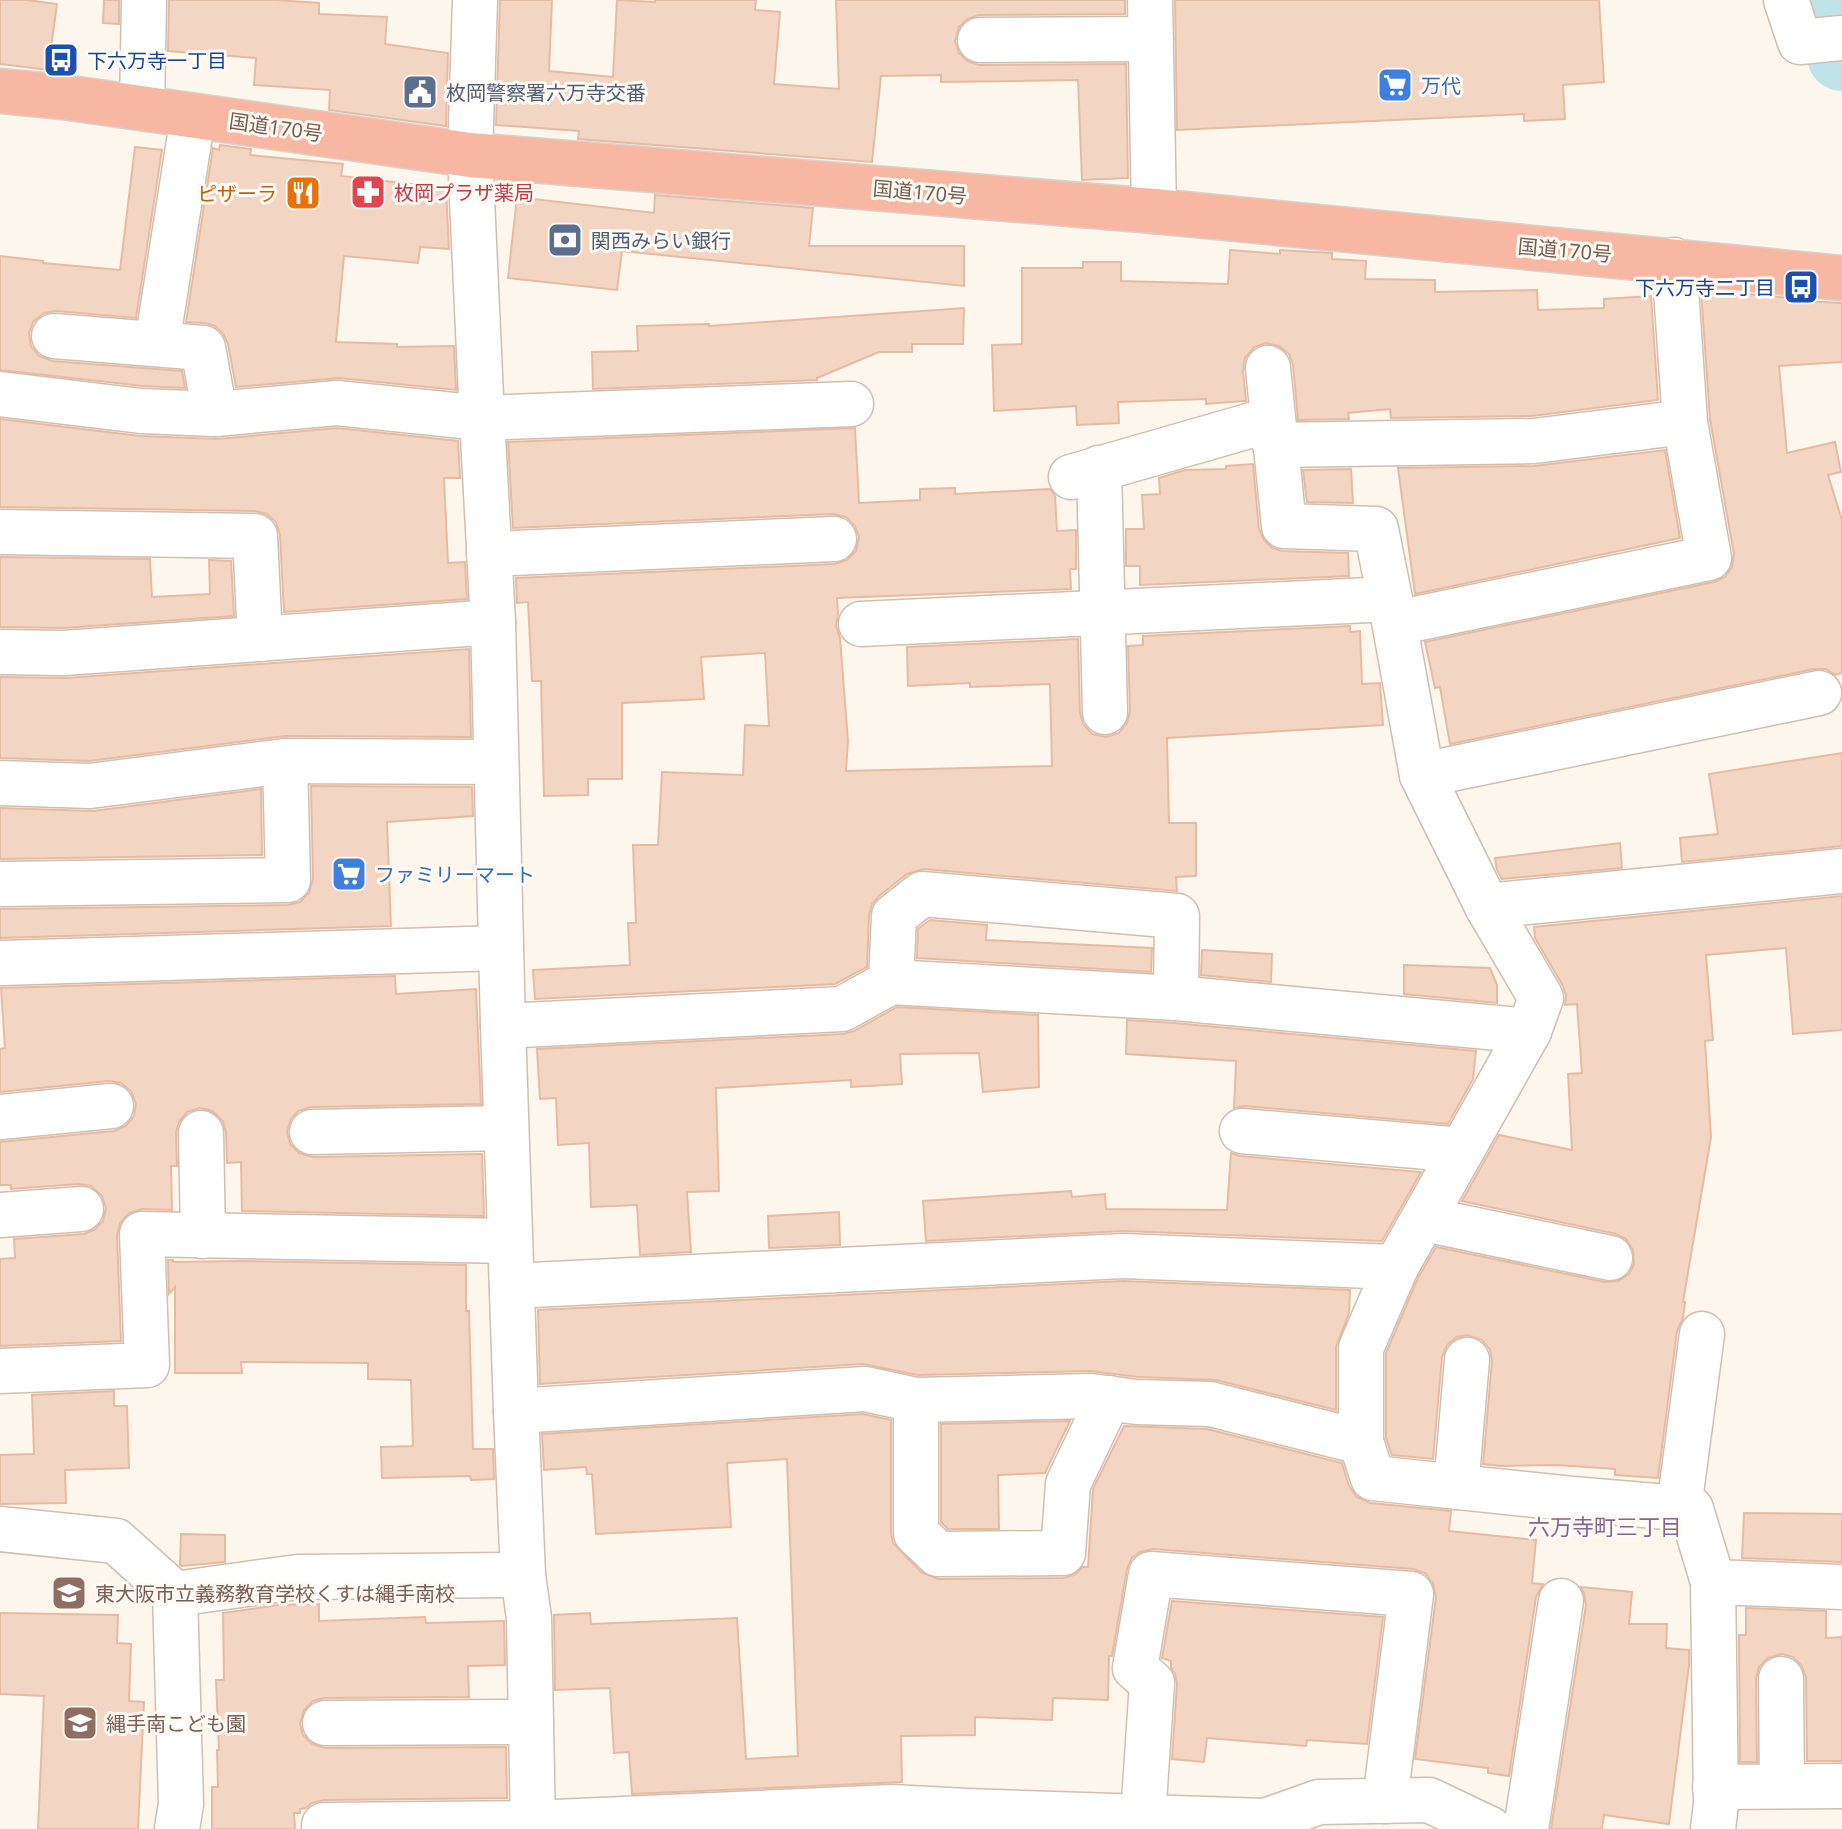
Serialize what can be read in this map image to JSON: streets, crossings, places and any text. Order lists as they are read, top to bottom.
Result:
{
  "streets": {
    "highway": ["国道170号"]
  },
  "districts": ["六万寺町三丁目"],
  "places": {
    "bus stop": ["下六万寺一丁目", "下六万寺二丁目"],
    "supermarket": ["万代", "ファミリーマート"],
    "public building": ["枚岡警察署六万寺交番"],
    "pharmacy": ["枚岡プラザ薬局"],
    "restaurant": ["ピザーラ"],
    "bank": ["関西みらい銀行"],
    "school or university": ["東大阪市立義務教育学校くすは縄手南校", "縄手南こども園"]
  }
}
